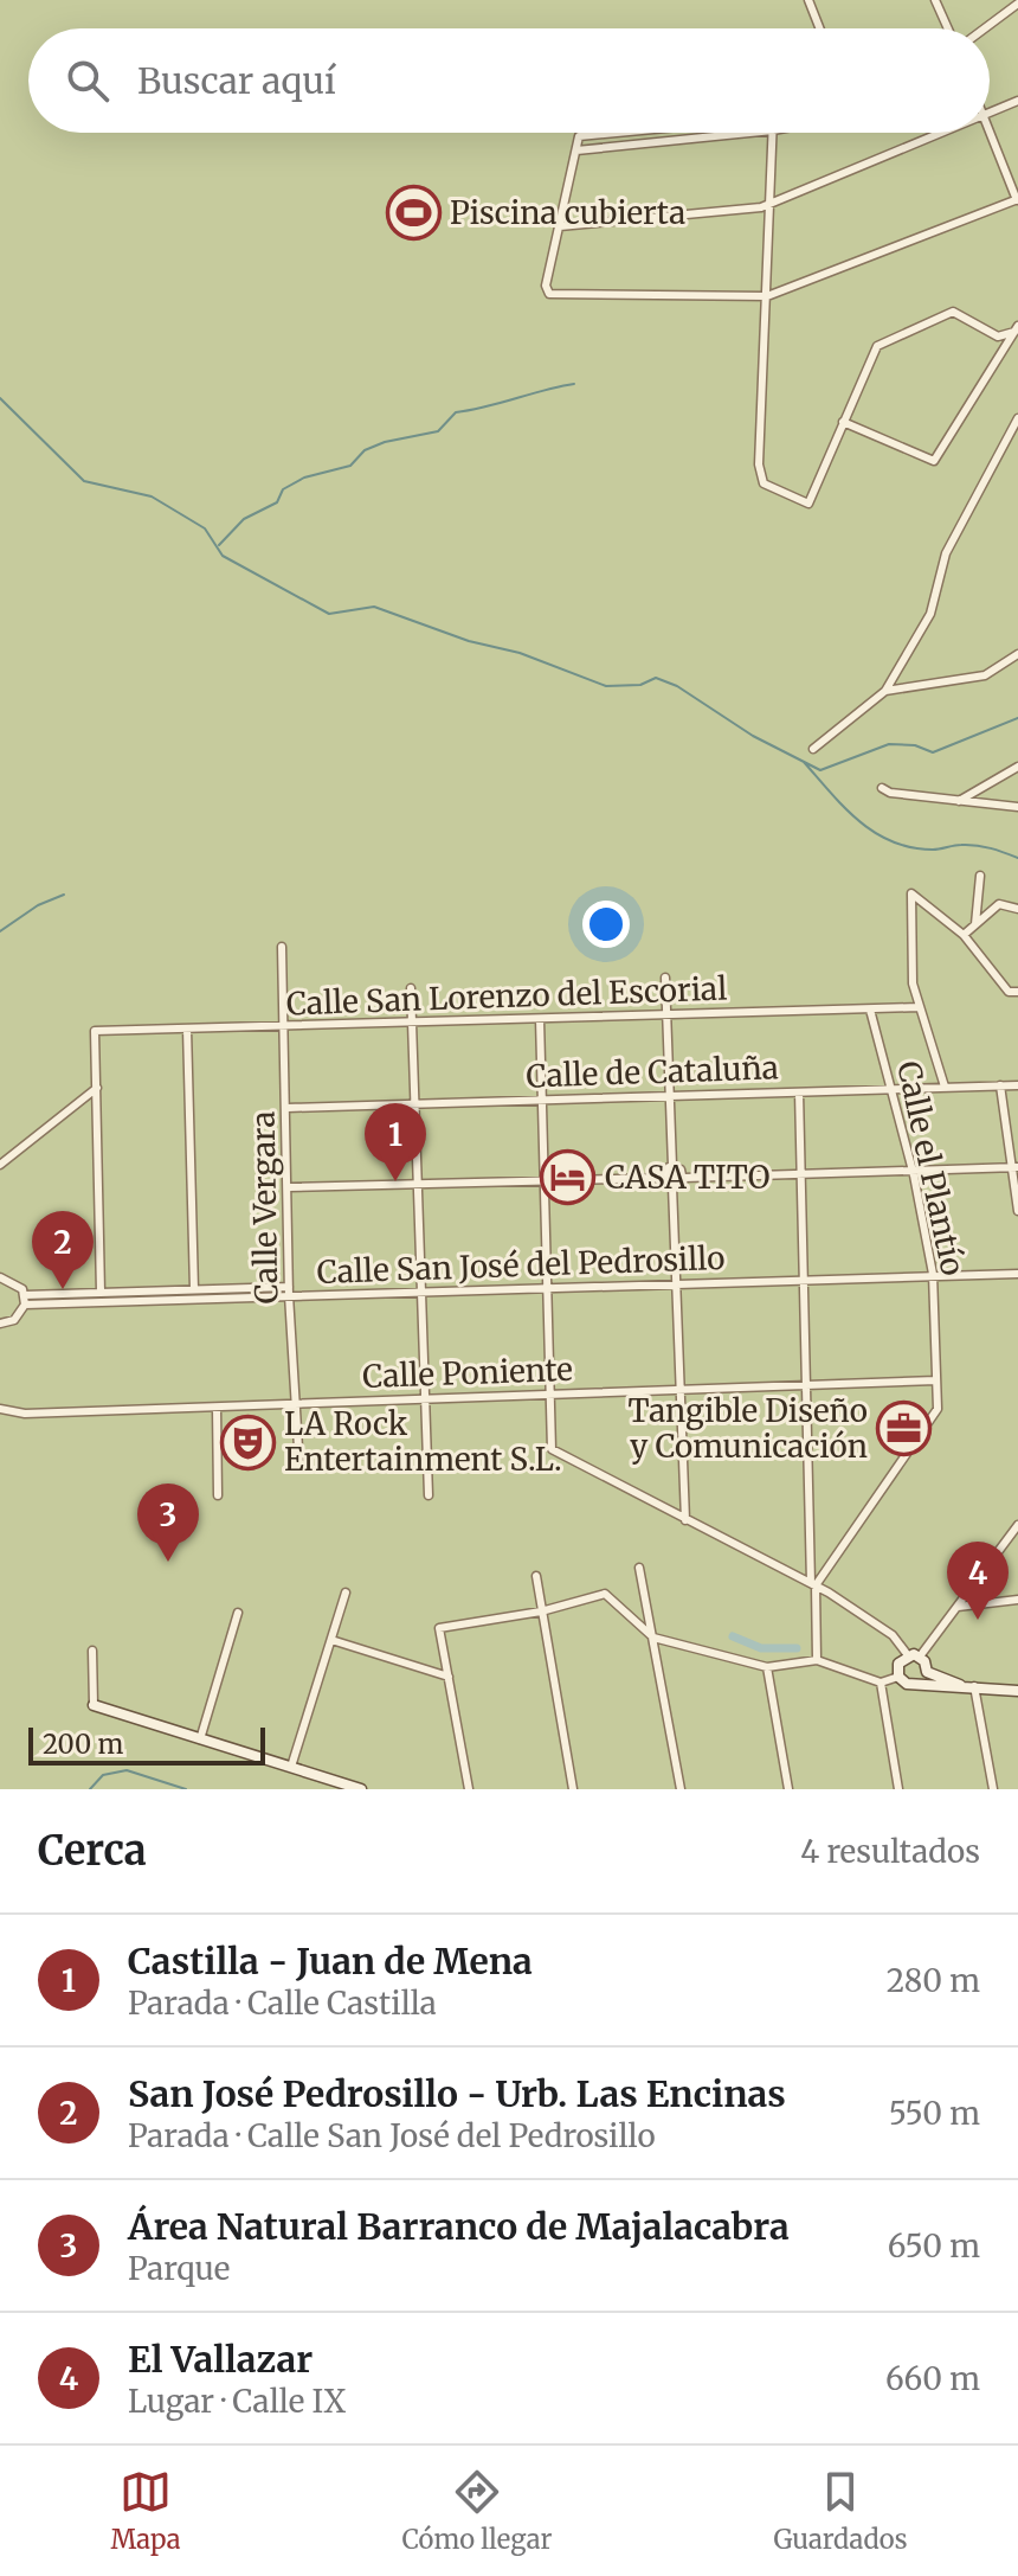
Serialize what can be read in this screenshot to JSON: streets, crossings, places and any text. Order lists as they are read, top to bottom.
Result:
{
  "streets": {
    "street": [
      "Calle San Lorenzo del Escorial",
      "Calle de Cataluña",
      "Calle el Plantío",
      "Calle Vergara",
      "Calle San José del Pedrosillo",
      "Calle Poniente"
    ]
  },
  "crossings": [
    ["Calle San Lorenzo del Escorial", "Calle el Plantío"],
    ["Calle San Lorenzo del Escorial", "Calle Vergara"],
    ["Calle de Cataluña", "Calle el Plantío"],
    ["Calle de Cataluña", "Calle Vergara"],
    ["Calle el Plantío", "Calle San José del Pedrosillo"],
    ["Calle el Plantío", "Calle Poniente"],
    ["Calle Vergara", "Calle San José del Pedrosillo"],
    ["Calle Vergara", "Calle Poniente"]
  ],
  "places": {
    "sports": ["Piscina cubierta"],
    "hotel": ["CASA TITO"],
    "office": ["Tangible Diseño y Comunicación"],
    "theatre": ["LA Rock Entertainment S.L."]
  },
  "scale_bar": "200 m",
  "page": {
    "search": "Buscar aquí",
    "pins": [
      "1",
      "2",
      "3",
      "4"
    ],
    "scale": "200 m",
    "heading": ["Cerca", "4 resultados"],
    "list": [
      {
        "mark": "1",
        "name": "Castilla - Juan de Mena",
        "note": "Parada · Calle Castilla",
        "value": "280 m"
      },
      {
        "mark": "2",
        "name": "San José Pedrosillo - Urb. Las Encinas",
        "note": "Parada · Calle San José del Pedrosillo",
        "value": "550 m"
      },
      {
        "mark": "3",
        "name": "Área Natural Barranco de Majalacabra",
        "note": "Parque",
        "value": "650 m"
      },
      {
        "mark": "4",
        "name": "El Vallazar",
        "note": "Lugar · Calle IX",
        "value": "660 m"
      }
    ],
    "nav": ["Mapa", "Cómo llegar", "Guardados"]
  }
}
